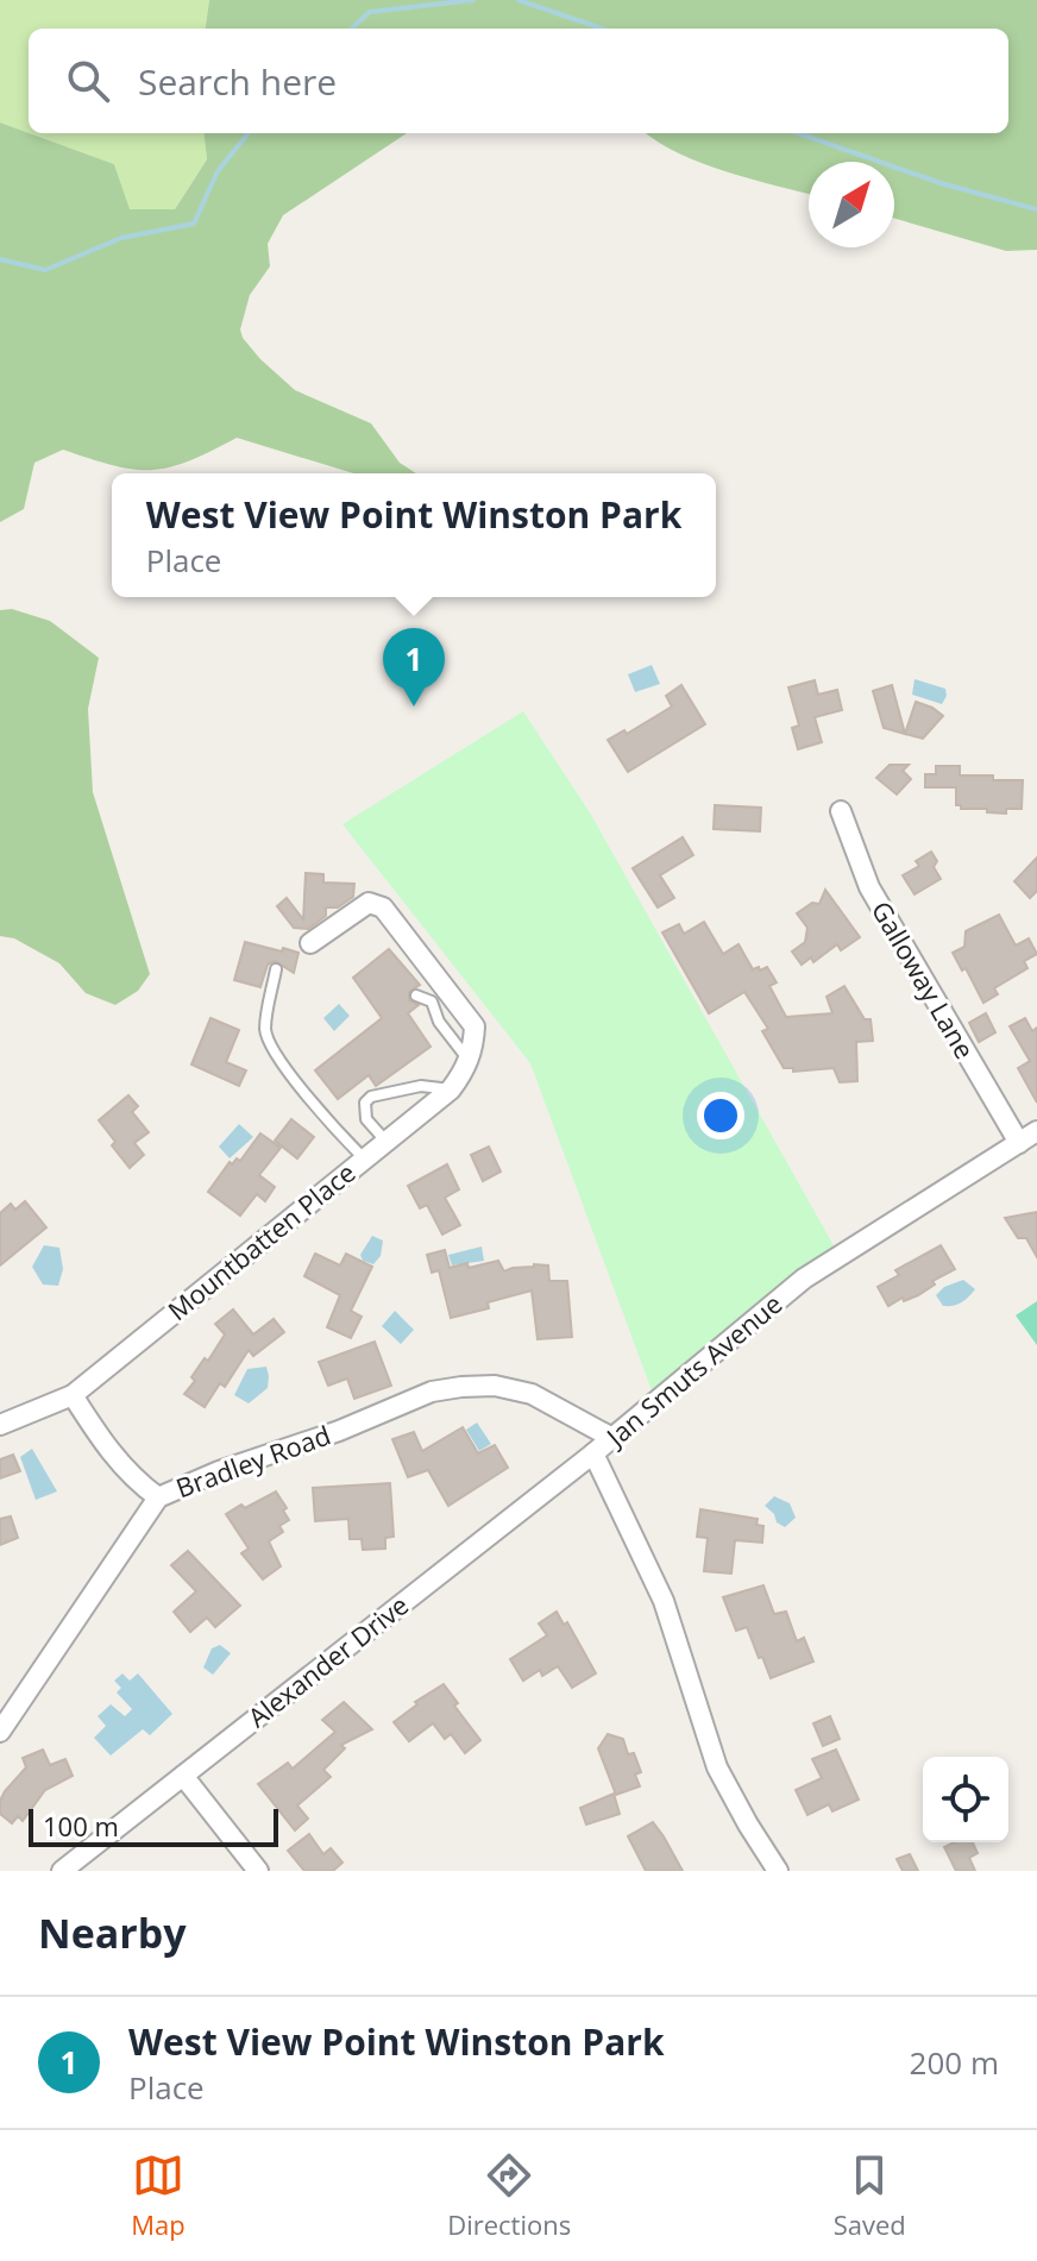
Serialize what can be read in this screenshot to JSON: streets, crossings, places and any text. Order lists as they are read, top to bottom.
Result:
{
  "streets": {
    "street": [
      "Galloway Lane",
      "Mountbatten Place",
      "Jan Smuts Avenue",
      "Bradley Road",
      "Alexander Drive"
    ]
  },
  "crossings": [
    ["Galloway Lane", "Jan Smuts Avenue"],
    ["Jan Smuts Avenue", "Bradley Road"],
    ["Jan Smuts Avenue", "Alexander Drive"]
  ],
  "scale_bar": "100 m",
  "north": "top right",
  "page": {
    "search": "Search here",
    "popup": ["West View Point Winston Park", "Place"],
    "pins": "1",
    "scale": "100 m",
    "heading": "Nearby",
    "list": [
      {
        "mark": "1",
        "name": "West View Point Winston Park",
        "note": "Place",
        "value": "200 m"
      }
    ],
    "nav": ["Map", "Directions", "Saved"]
  }
}
